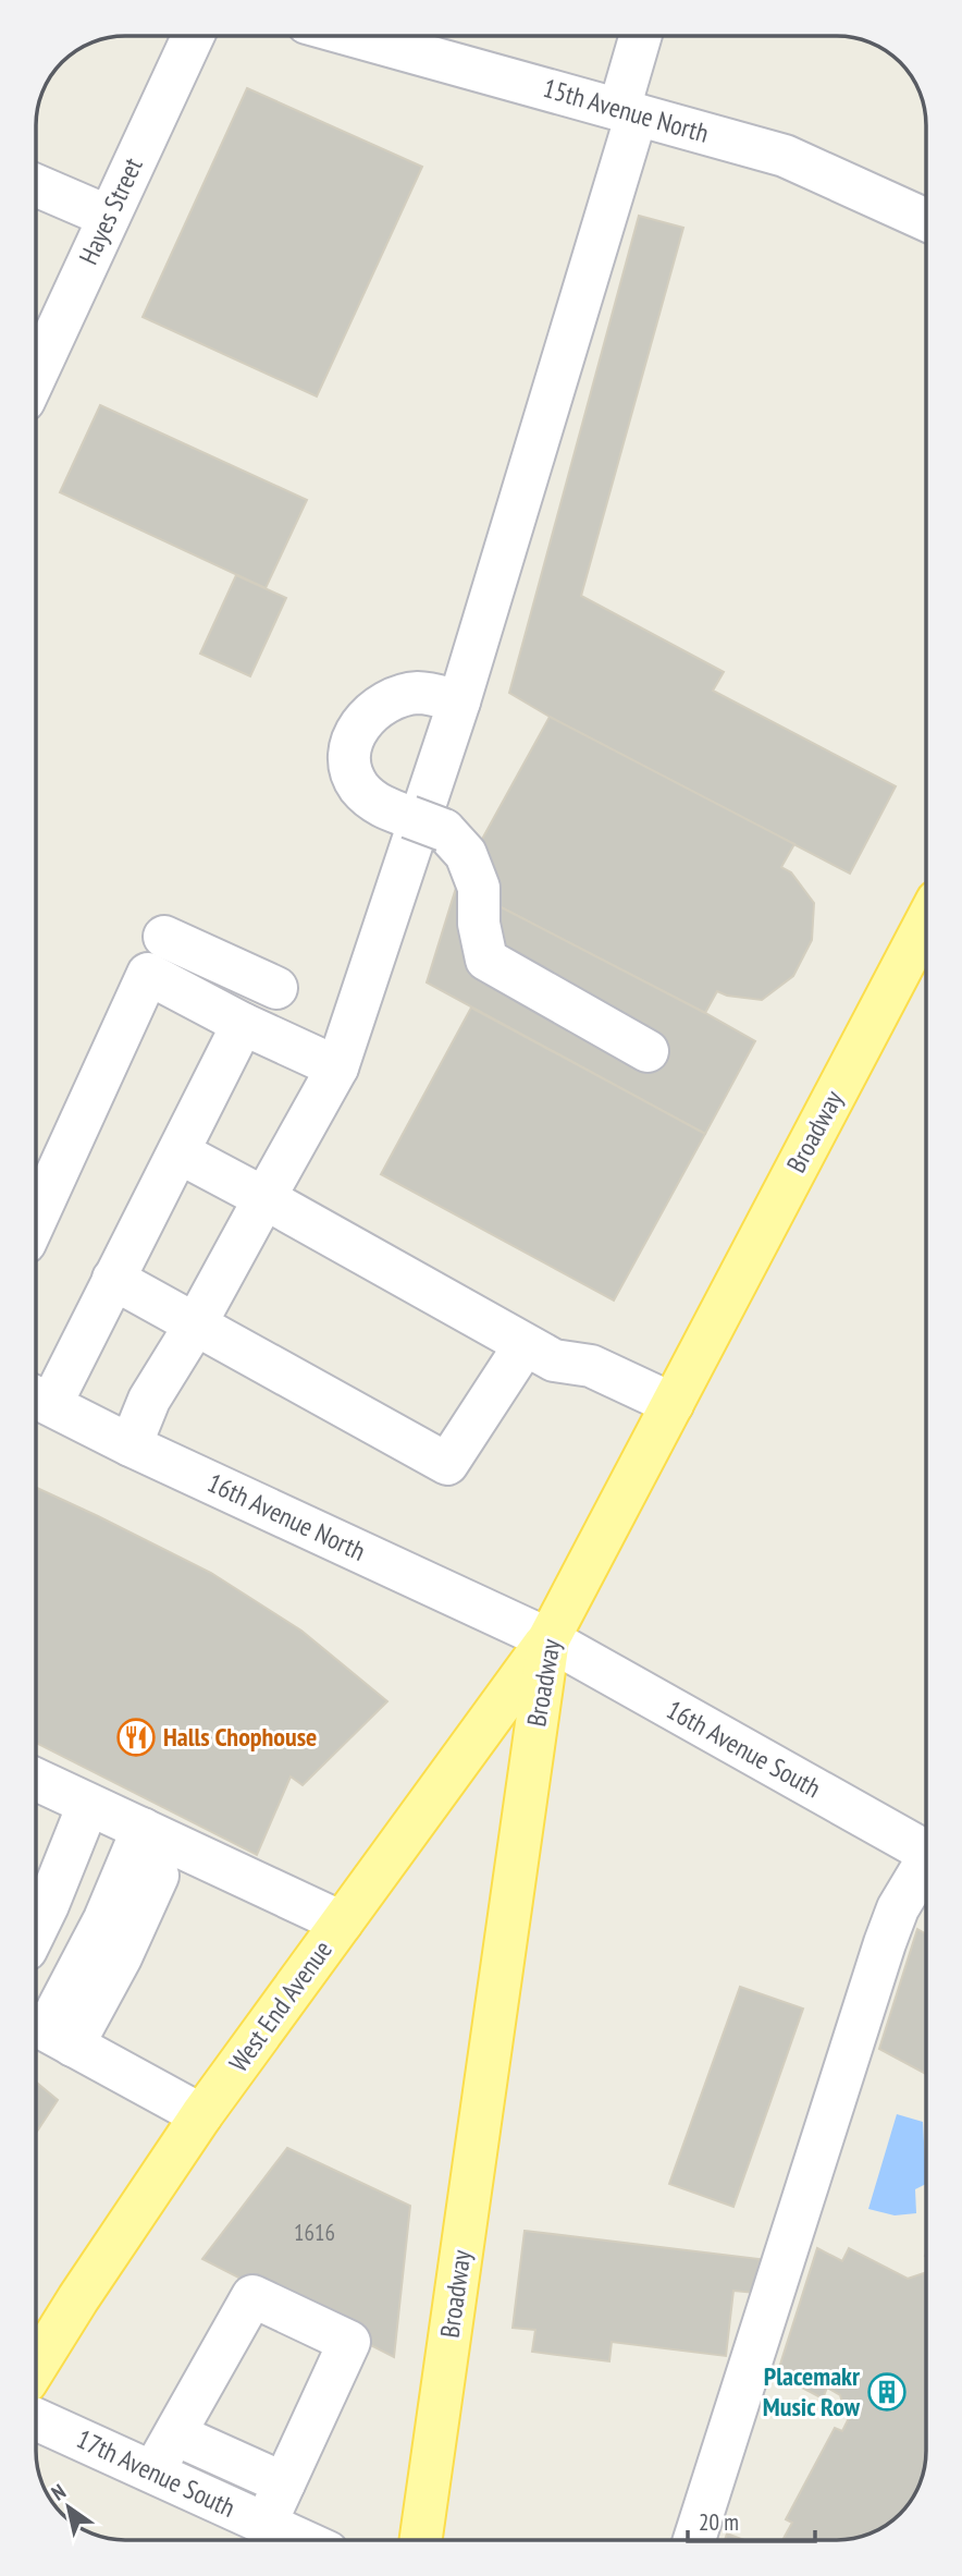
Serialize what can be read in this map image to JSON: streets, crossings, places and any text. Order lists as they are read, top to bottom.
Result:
{
  "streets": {
    "main road": ["Broadway", "West End Avenue"],
    "street": [
      "15th Avenue North",
      "Hayes Street",
      "16th Avenue North",
      "16th Avenue South",
      "17th Avenue South"
    ]
  },
  "crossings": [
    ["Broadway", "16th Avenue North"],
    ["Broadway", "16th Avenue South"],
    ["Broadway", "West End Avenue"],
    ["16th Avenue North", "16th Avenue South"],
    ["16th Avenue North", "West End Avenue"],
    ["16th Avenue South", "West End Avenue"]
  ],
  "places": {
    "restaurant": ["Halls Chophouse"],
    "building": ["Placemakr Music Row"]
  },
  "house_numbers": ["1616"],
  "scale_bar": "20 m",
  "north": "top left"
}
